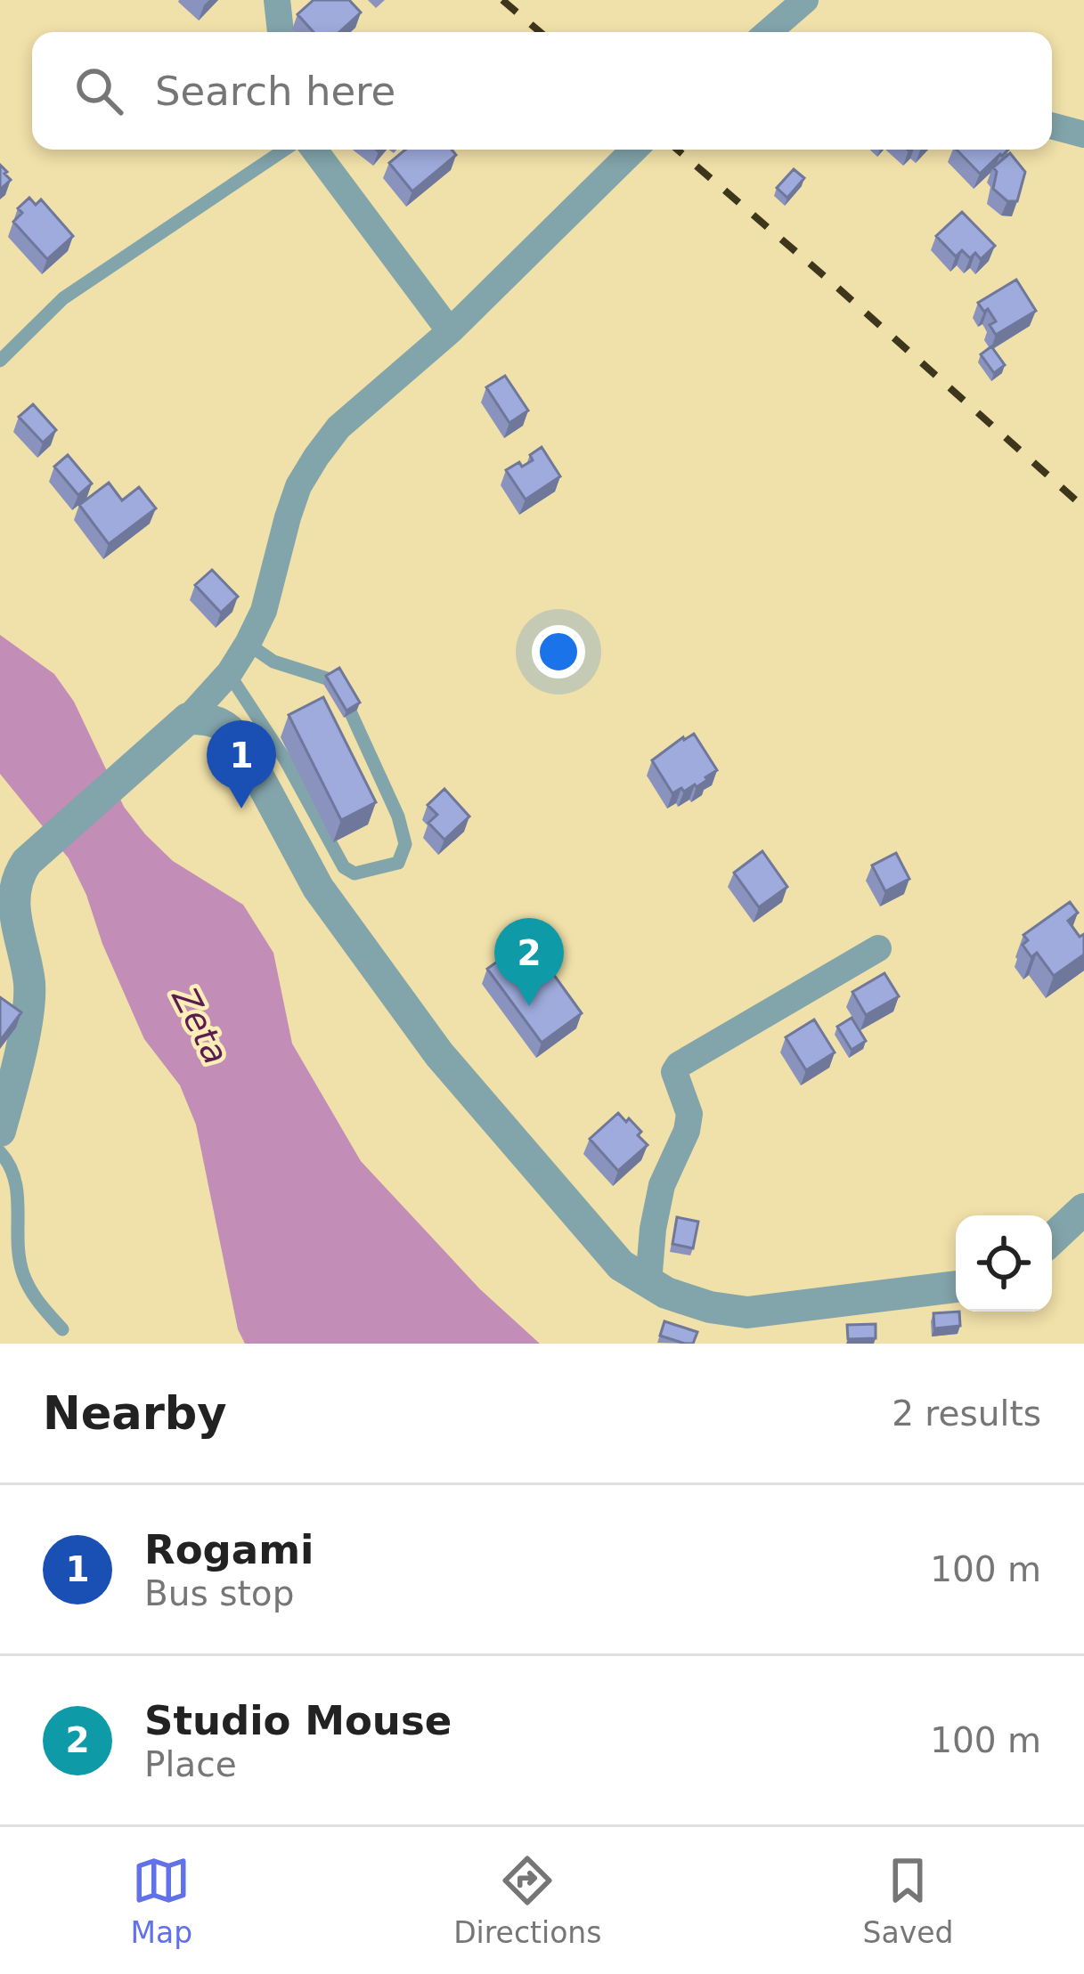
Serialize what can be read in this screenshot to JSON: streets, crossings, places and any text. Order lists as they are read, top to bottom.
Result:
{
  "water": ["Zeta"],
  "page": {
    "search": "Search here",
    "pins": ["1", "2"],
    "heading": ["Nearby", "2 results"],
    "list": [
      {
        "mark": "1",
        "name": "Rogami",
        "note": "Bus stop",
        "value": "100 m"
      },
      {
        "mark": "2",
        "name": "Studio Mouse",
        "note": "Place",
        "value": "100 m"
      }
    ],
    "nav": ["Map", "Directions", "Saved"]
  }
}
